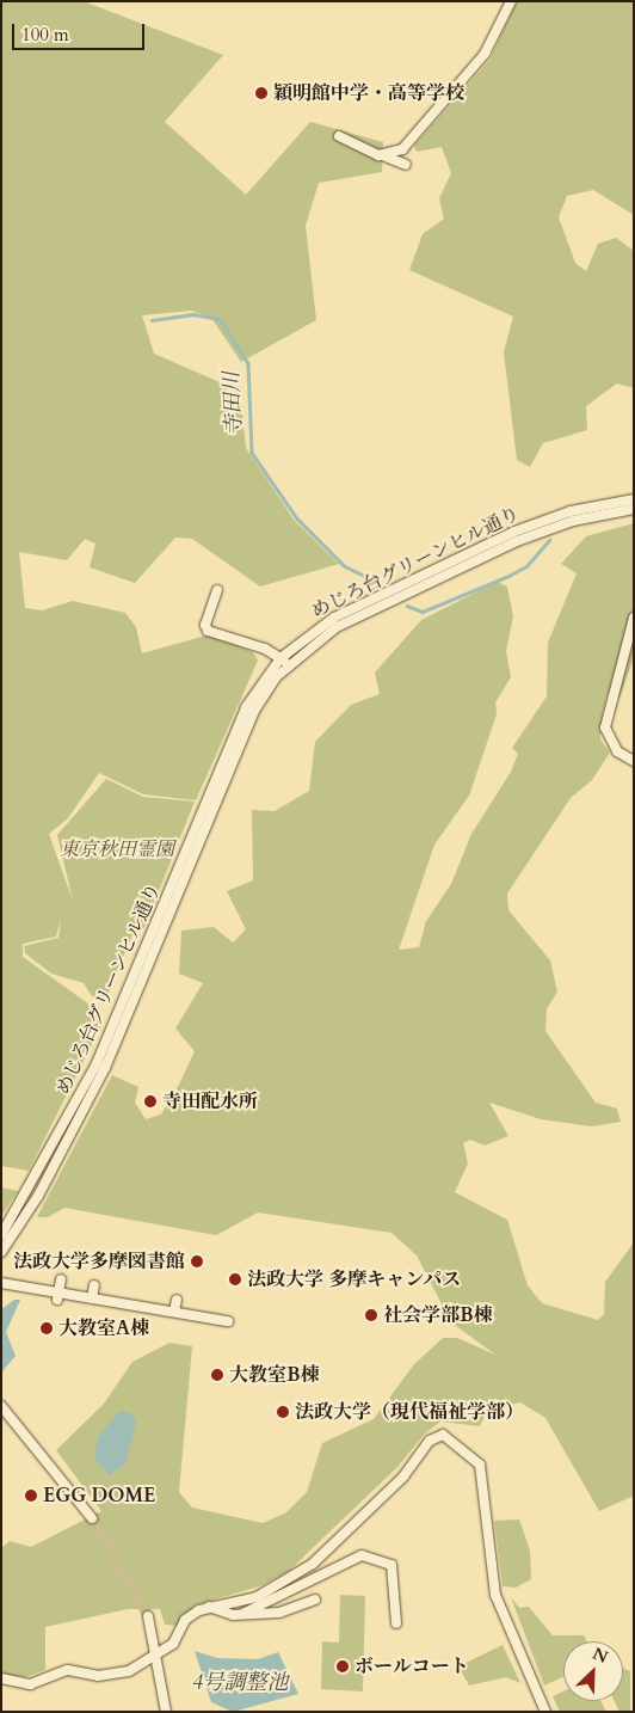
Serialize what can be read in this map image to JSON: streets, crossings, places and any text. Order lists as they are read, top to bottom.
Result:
{
  "streets": {
    "street": ["めじろ台グリーンヒル通り"]
  },
  "water": ["寺田川", "4号調整池"],
  "parks": ["東京秋田霊園"],
  "places": [
    "穎明館中学・高等学校",
    "寺田配水所",
    "法政大学多摩図書館",
    "法政大学 多摩キャンパス",
    "社会学部B棟",
    "大教室A棟",
    "大教室B棟",
    "法政大学（現代福祉学部）",
    "EGG DOME",
    "ボールコート"
  ],
  "scale_bar": "100 m",
  "north": "top right"
}
